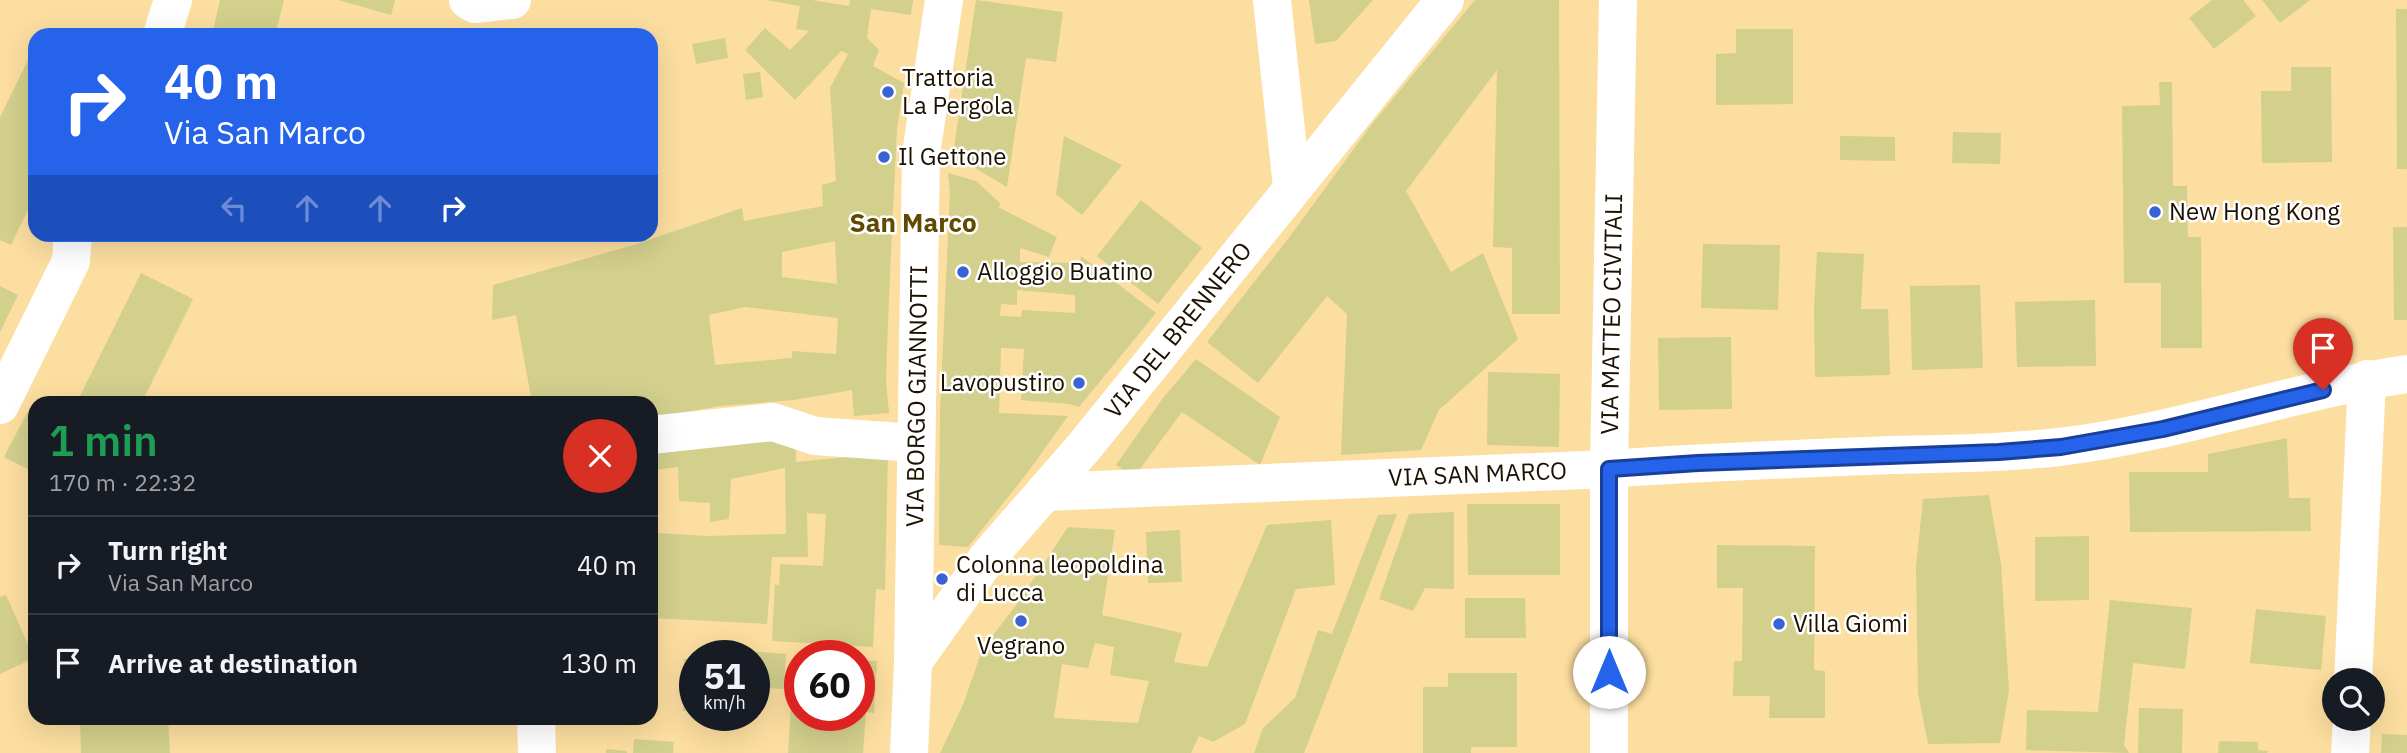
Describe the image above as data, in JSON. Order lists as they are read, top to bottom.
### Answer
{
  "streets": {
    "street": [
      "VIA MATTEO CIVITALI",
      "VIA DEL BRENNERO",
      "VIA BORGO GIANNOTTI",
      "VIA SAN MARCO"
    ]
  },
  "crossings": [
    ["VIA MATTEO CIVITALI", "VIA SAN MARCO"],
    ["VIA DEL BRENNERO", "VIA BORGO GIANNOTTI"],
    ["VIA DEL BRENNERO", "VIA SAN MARCO"]
  ],
  "districts": ["San Marco"],
  "places": [
    "Trattoria La Pergola",
    "Il Gettone",
    "New Hong Kong",
    "Alloggio Buatino",
    "Lavopustiro",
    "Colonna leopoldina di Lucca",
    "Vegrano",
    "Villa Giomi"
  ],
  "page": {
    "turn": ["40 m", "Via San Marco"],
    "heading": ["1 min", "170 m · 22:32"],
    "list": [
      {
        "name": "Turn right",
        "note": "Via San Marco",
        "value": "40 m"
      },
      {
        "name": "Arrive at destination",
        "value": "130 m"
      }
    ],
    "speed": "51 km/h",
    "limit": "60"
  }
}
